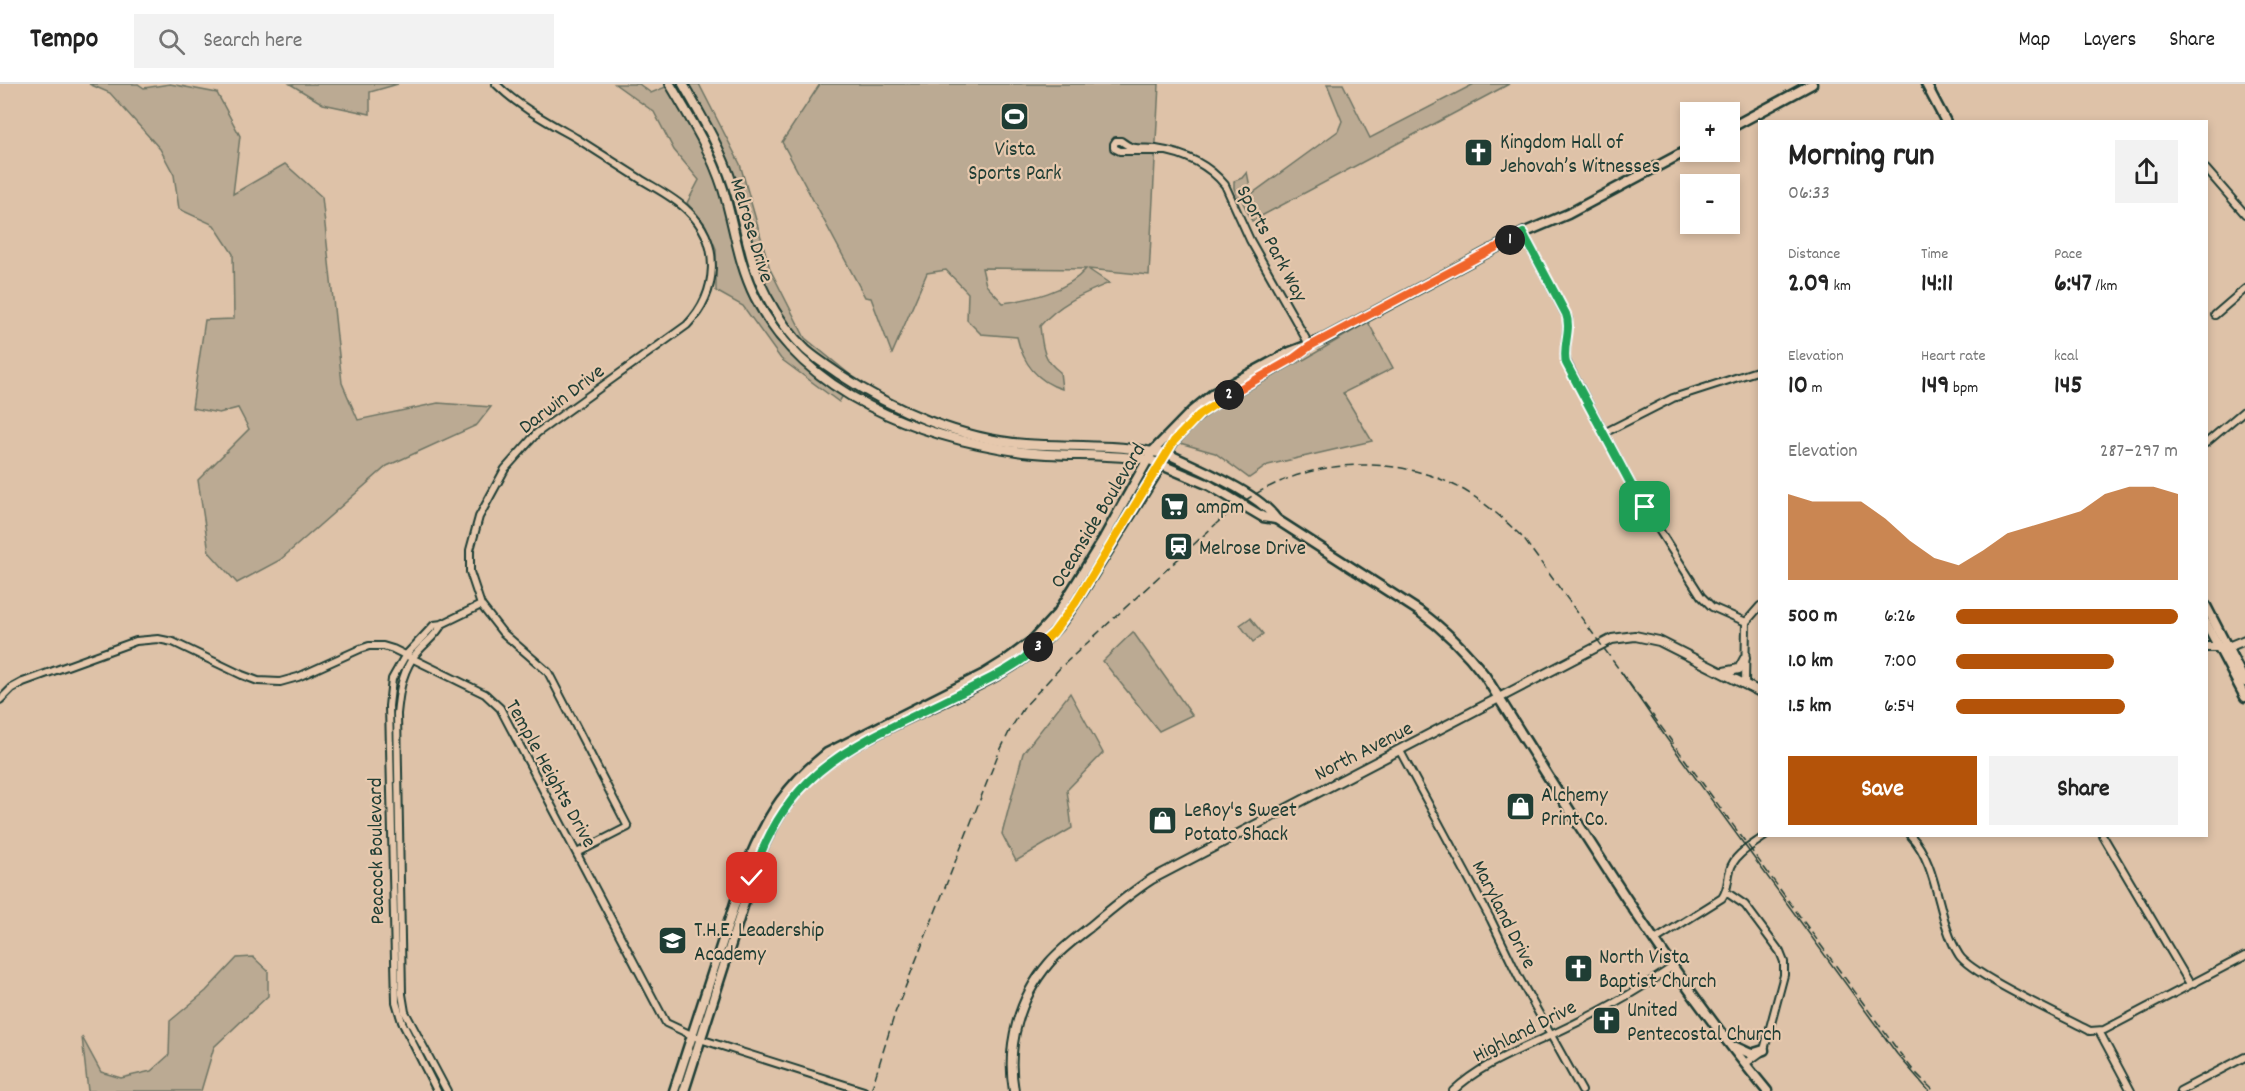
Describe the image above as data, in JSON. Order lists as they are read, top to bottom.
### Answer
{
  "streets": {
    "main road": ["Melrose Drive", "Oceanside Boulevard", "North Avenue"],
    "street": [
      "Sports Park Way",
      "Darwin Drive",
      "Temple Heights Drive",
      "Peacock Boulevard",
      "Maryland Drive",
      "Highland Drive"
    ]
  },
  "crossings": [
    ["Melrose Drive", "Oceanside Boulevard"],
    ["Sports Park Way", "Oceanside Boulevard"],
    ["Darwin Drive", "Temple Heights Drive"],
    ["Darwin Drive", "Peacock Boulevard"],
    ["Oceanside Boulevard", "Temple Heights Drive"],
    ["North Avenue", "Maryland Drive"],
    ["Temple Heights Drive", "Peacock Boulevard"],
    ["Maryland Drive", "Highland Drive"]
  ],
  "places": {
    "sports": ["Vista Sports Park"],
    "church": ["Kingdom Hall of Jehovah’s Witnesses", "North Vista Baptist Church", "United Pentecostal Church"],
    "supermarket": ["ampm"],
    "station": ["Melrose Drive"],
    "shop": ["Alchemy Print Co.", "LeRoy's Sweet Potato Shack"],
    "school or university": ["T.H.E. Leadership Academy"]
  },
  "page": {
    "header": "Tempo",
    "search": "Search here",
    "nav": ["Map", "Layers", "Share"],
    "map_buttons": ["+", "−"],
    "heading": ["Morning run", "06:33"],
    "stats": [
      ["Distance", "2.09 km"],
      ["Time", "14:11"],
      ["Pace", "6:47 /km"],
      ["Elevation", "10 m"],
      ["Heart rate", "149 bpm"],
      ["kcal", "145"]
    ],
    "pins": ["1", "2", "3"],
    "chart": ["Elevation", "287–297 m"],
    "list": [
      {
        "name": "500 m",
        "note": "6:26"
      },
      {
        "name": "1.0 km",
        "note": "7:00"
      },
      {
        "name": "1.5 km",
        "note": "6:54"
      }
    ],
    "buttons": ["Save", "Share"]
  }
}
